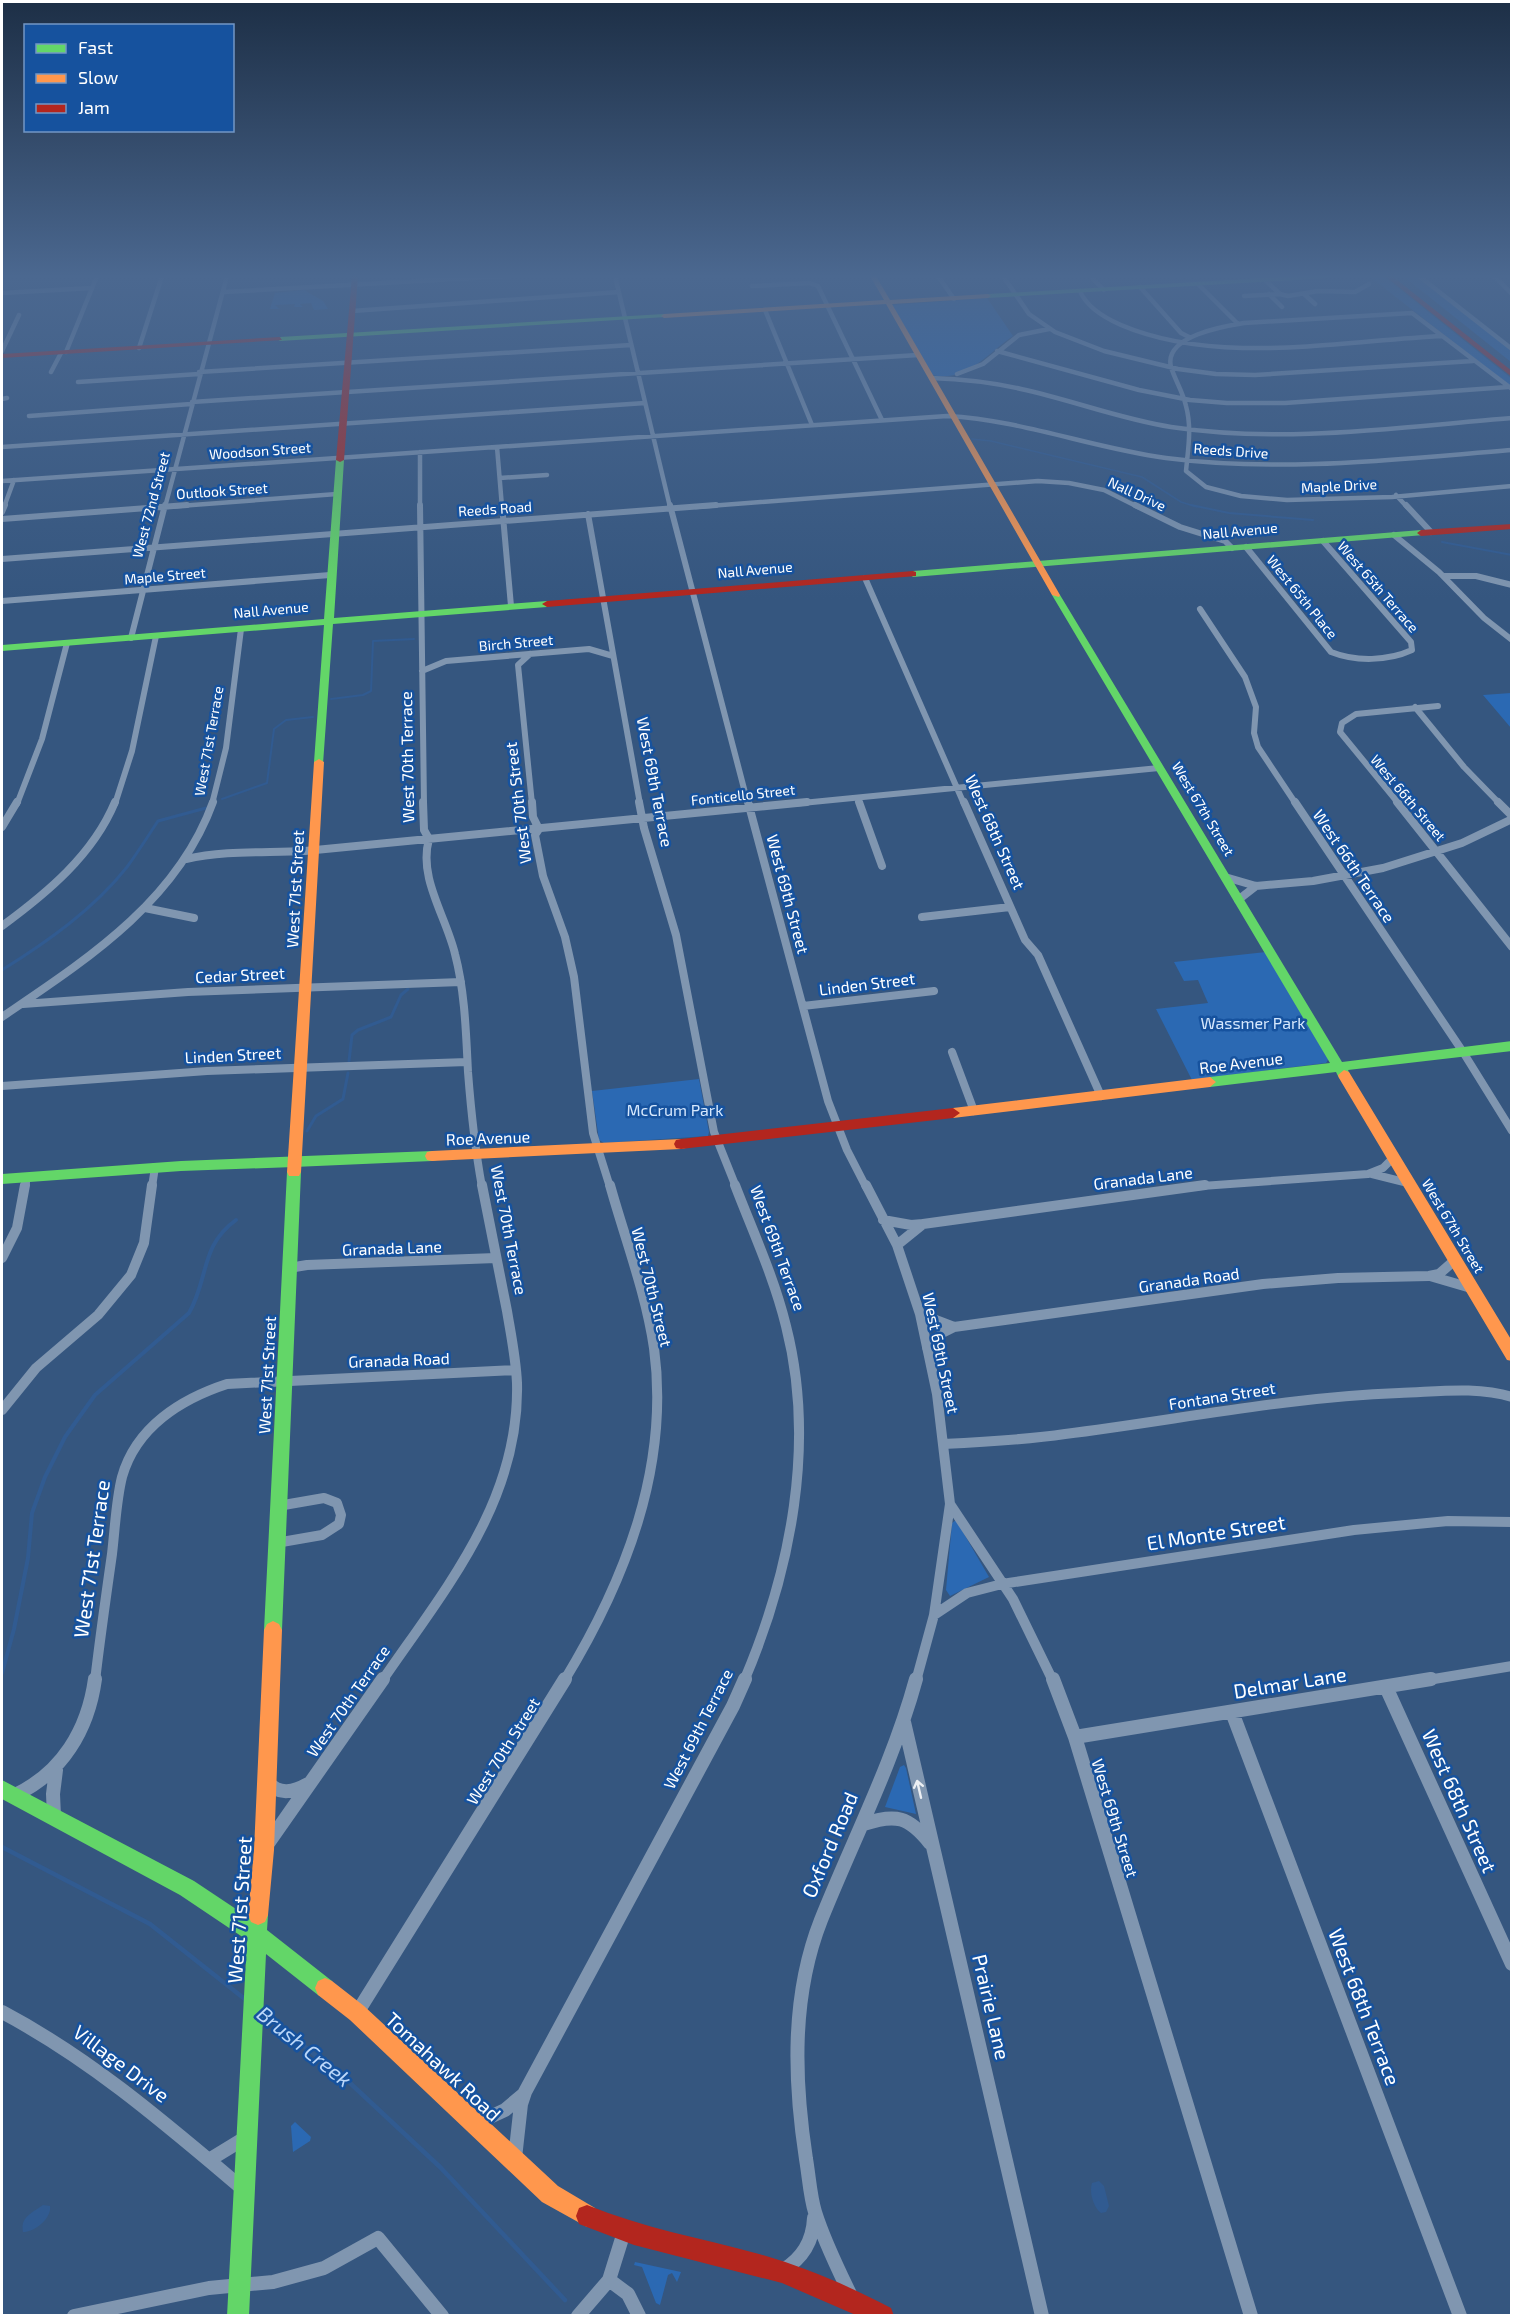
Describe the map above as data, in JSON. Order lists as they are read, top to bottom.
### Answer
{
  "streets": {
    "main road": [
      "Nall Avenue",
      "West 67th Street",
      "West 71st Street",
      "Roe Avenue",
      "Tomahawk Road"
    ],
    "street": [
      "Woodson Street",
      "Reeds Drive",
      "Maple Drive",
      "Outlook Street",
      "Nall Drive",
      "West 72nd Street",
      "Reeds Road",
      "Maple Street",
      "West 65th Terrace",
      "West 65th Place",
      "Birch Street",
      "West 71st Terrace",
      "West 70th Terrace",
      "West 69th Terrace",
      "Fonticello Street",
      "West 66th Street",
      "West 70th Street",
      "West 68th Street",
      "West 66th Terrace",
      "West 69th Street",
      "Cedar Street",
      "Linden Street",
      "Granada Lane",
      "Granada Road",
      "Fontana Street",
      "El Monte Street",
      "Delmar Lane",
      "Oxford Road",
      "Prairie Lane",
      "West 68th Terrace",
      "Village Drive"
    ]
  },
  "crossings": [
    ["Woodson Street", "Reeds Drive"],
    ["Woodson Street", "West 72nd Street"],
    ["Woodson Street", "West 70th Terrace"],
    ["Woodson Street", "West 67th Street"],
    ["Woodson Street", "West 71st Street"],
    ["Woodson Street", "West 69th Street"],
    ["Reeds Drive", "Maple Drive"],
    ["Reeds Drive", "West 67th Street"],
    ["Outlook Street", "West 72nd Street"],
    ["Outlook Street", "West 71st Street"],
    ["Nall Drive", "Reeds Road"],
    ["Nall Drive", "Nall Avenue"],
    ["Nall Drive", "West 67th Street"],
    ["West 72nd Street", "Reeds Road"],
    ["West 72nd Street", "Nall Avenue"],
    ["West 72nd Street", "Maple Street"],
    ["Reeds Road", "West 70th Terrace"],
    ["Reeds Road", "West 69th Terrace"],
    ["Reeds Road", "West 67th Street"],
    ["Reeds Road", "West 71st Street"],
    ["Reeds Road", "West 69th Street"],
    ["Nall Avenue", "West 65th Terrace"],
    ["Nall Avenue", "West 65th Place"],
    ["Nall Avenue", "West 71st Terrace"],
    ["Nall Avenue", "West 70th Terrace"],
    ["Nall Avenue", "West 69th Terrace"],
    ["Nall Avenue", "West 67th Street"],
    ["Nall Avenue", "West 68th Street"],
    ["Nall Avenue", "West 71st Street"],
    ["Nall Avenue", "West 69th Street"],
    ["Maple Street", "West 71st Street"],
    ["West 65th Terrace", "West 65th Place"],
    ["Birch Street", "West 70th Terrace"],
    ["Birch Street", "West 69th Terrace"],
    ["West 71st Terrace", "Fonticello Street"],
    ["West 71st Terrace", "West 71st Street"],
    ["West 71st Terrace", "Cedar Street"],
    ["West 71st Terrace", "Granada Road"],
    ["West 71st Terrace", "Tomahawk Road"],
    ["West 70th Terrace", "Fonticello Street"],
    ["West 70th Terrace", "West 71st Street"],
    ["West 70th Terrace", "Cedar Street"],
    ["West 70th Terrace", "Linden Street"],
    ["West 70th Terrace", "Roe Avenue"],
    ["West 70th Terrace", "Granada Lane"],
    ["West 70th Terrace", "Granada Road"],
    ["West 69th Terrace", "Fonticello Street"],
    ["West 69th Terrace", "Roe Avenue"],
    ["West 69th Terrace", "Tomahawk Road"],
    ["Fonticello Street", "West 70th Street"],
    ["Fonticello Street", "West 67th Street"],
    ["Fonticello Street", "West 68th Street"],
    ["Fonticello Street", "West 71st Street"],
    ["Fonticello Street", "West 69th Street"],
    ["West 70th Street", "Roe Avenue"],
    ["West 70th Street", "Tomahawk Road"],
    ["West 67th Street", "Roe Avenue"],
    ["West 67th Street", "Granada Lane"],
    ["West 67th Street", "Granada Road"],
    ["West 68th Street", "Roe Avenue"],
    ["West 68th Street", "Delmar Lane"],
    ["West 66th Terrace", "Roe Avenue"],
    ["West 71st Street", "Cedar Street"],
    ["West 71st Street", "Linden Street"],
    ["West 71st Street", "Roe Avenue"],
    ["West 71st Street", "Granada Lane"],
    ["West 71st Street", "Granada Road"],
    ["West 71st Street", "Village Drive"],
    ["West 71st Street", "Tomahawk Road"],
    ["West 69th Street", "Linden Street"],
    ["West 69th Street", "Roe Avenue"],
    ["West 69th Street", "Granada Lane"],
    ["West 69th Street", "Granada Road"],
    ["West 69th Street", "Fontana Street"],
    ["West 69th Street", "El Monte Street"],
    ["West 69th Street", "Delmar Lane"],
    ["West 69th Street", "Oxford Road"],
    ["El Monte Street", "Oxford Road"],
    ["Delmar Lane", "West 68th Terrace"],
    ["Oxford Road", "Prairie Lane"],
    ["Oxford Road", "Tomahawk Road"]
  ],
  "water": ["Brush Creek"],
  "parks": ["Wassmer Park", "McCrum Park"],
  "legend": ["Fast", "Slow", "Jam"]
}
